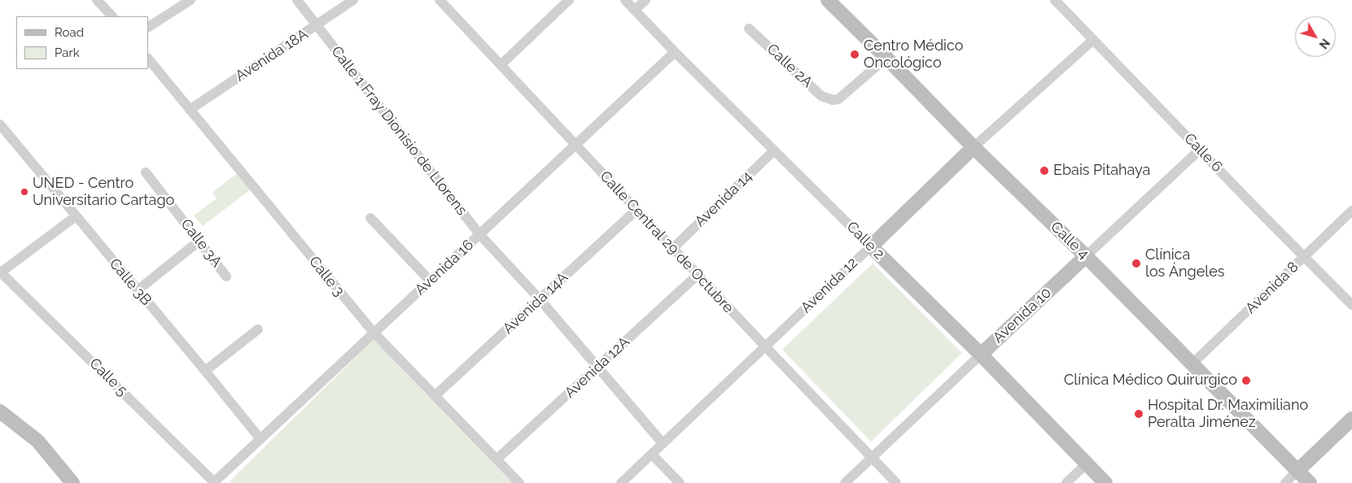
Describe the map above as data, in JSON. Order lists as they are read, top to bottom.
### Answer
{
  "streets": {
    "street": [
      "Avenida 18A",
      "Calle 2A",
      "Calle 1 Fray Dionisio de Llorens",
      "Calle 6",
      "Avenida 14",
      "Calle 2",
      "Calle 4",
      "Calle Central 29 de Octubre",
      "Calle 3A",
      "Avenida 16",
      "Calle 3",
      "Calle 3B",
      "Avenida 12",
      "Avenida 8",
      "Avenida 14A",
      "Avenida 10",
      "Avenida 12A",
      "Calle 5"
    ]
  },
  "crossings": [
    ["Avenida 18A", "Calle 1 Fray Dionisio de Llorens"],
    ["Avenida 18A", "Calle 3"],
    ["Calle 2A", "Calle 4"],
    ["Calle 1 Fray Dionisio de Llorens", "Avenida 16"],
    ["Calle 1 Fray Dionisio de Llorens", "Avenida 12"],
    ["Calle 1 Fray Dionisio de Llorens", "Avenida 14A"],
    ["Calle 1 Fray Dionisio de Llorens", "Avenida 12A"],
    ["Calle 6", "Avenida 12"],
    ["Calle 6", "Avenida 8"],
    ["Calle 6", "Avenida 10"],
    ["Avenida 14", "Calle 2"],
    ["Avenida 14", "Calle Central 29 de Octubre"],
    ["Calle 2", "Avenida 16"],
    ["Calle 2", "Avenida 12"],
    ["Calle 2", "Avenida 10"],
    ["Calle 4", "Avenida 12"],
    ["Calle 4", "Avenida 8"],
    ["Calle 4", "Avenida 10"],
    ["Calle Central 29 de Octubre", "Avenida 16"],
    ["Calle Central 29 de Octubre", "Avenida 12"],
    ["Calle Central 29 de Octubre", "Avenida 14A"],
    ["Calle Central 29 de Octubre", "Avenida 10"],
    ["Calle Central 29 de Octubre", "Avenida 12A"],
    ["Avenida 16", "Calle 3"],
    ["Avenida 16", "Calle 3B"],
    ["Avenida 16", "Calle 5"],
    ["Calle 3", "Avenida 14A"],
    ["Calle 3", "Avenida 12A"]
  ],
  "places": [
    "Centro Médico Oncológico",
    "Ebais Pitahaya",
    "UNED - Centro Universitario Cartago",
    "Clínica los Ángeles",
    "Clínica Médico Quirurgico",
    "Hospital Dr. Maximiliano Peralta Jiménez"
  ],
  "legend": ["Road", "Park"],
  "north": "bottom right"
}
